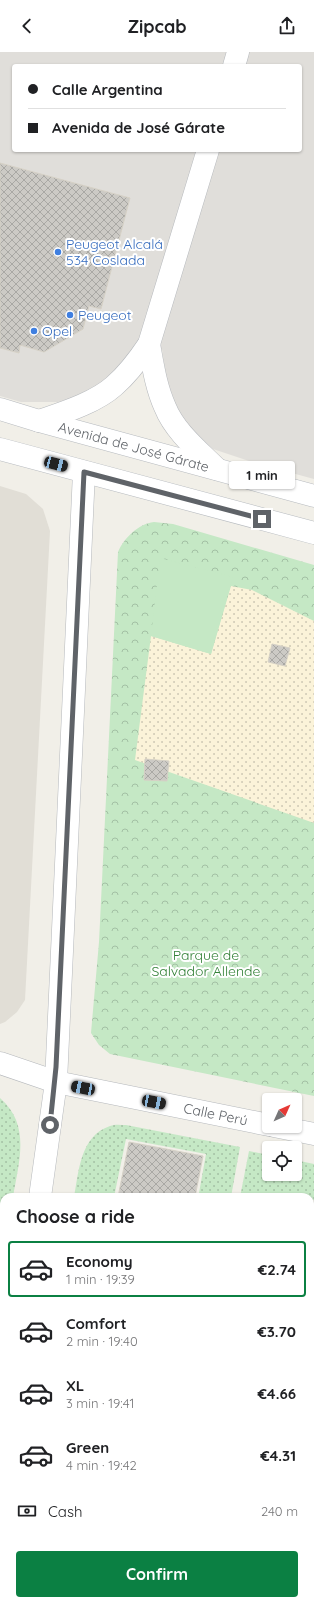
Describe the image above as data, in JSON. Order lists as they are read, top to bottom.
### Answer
{
  "streets": {
    "street": ["Avenida de José Gárate", "Calle Perú"]
  },
  "parks": ["Parque de Salvador Allende"],
  "places": ["Peugeot Alcalá 534 Coslada", "Peugeot", "Opel"],
  "north": "top right",
  "page": {
    "header": "Zipcab",
    "banner": ["Calle Argentina", "Avenida de José Gárate"],
    "bubble": "1 min",
    "heading": "Choose a ride",
    "list": [
      {
        "name": "Economy",
        "note": "1 min · 19:39",
        "value": "€2.74"
      },
      {
        "name": "Comfort",
        "note": "2 min · 19:40",
        "value": "€3.70"
      },
      {
        "name": "XL",
        "note": "3 min · 19:41",
        "value": "€4.66"
      },
      {
        "name": "Green",
        "note": "4 min · 19:42",
        "value": "€4.31"
      }
    ],
    "pay": ["Cash", "240 m"],
    "buttons": "Confirm"
  }
}
